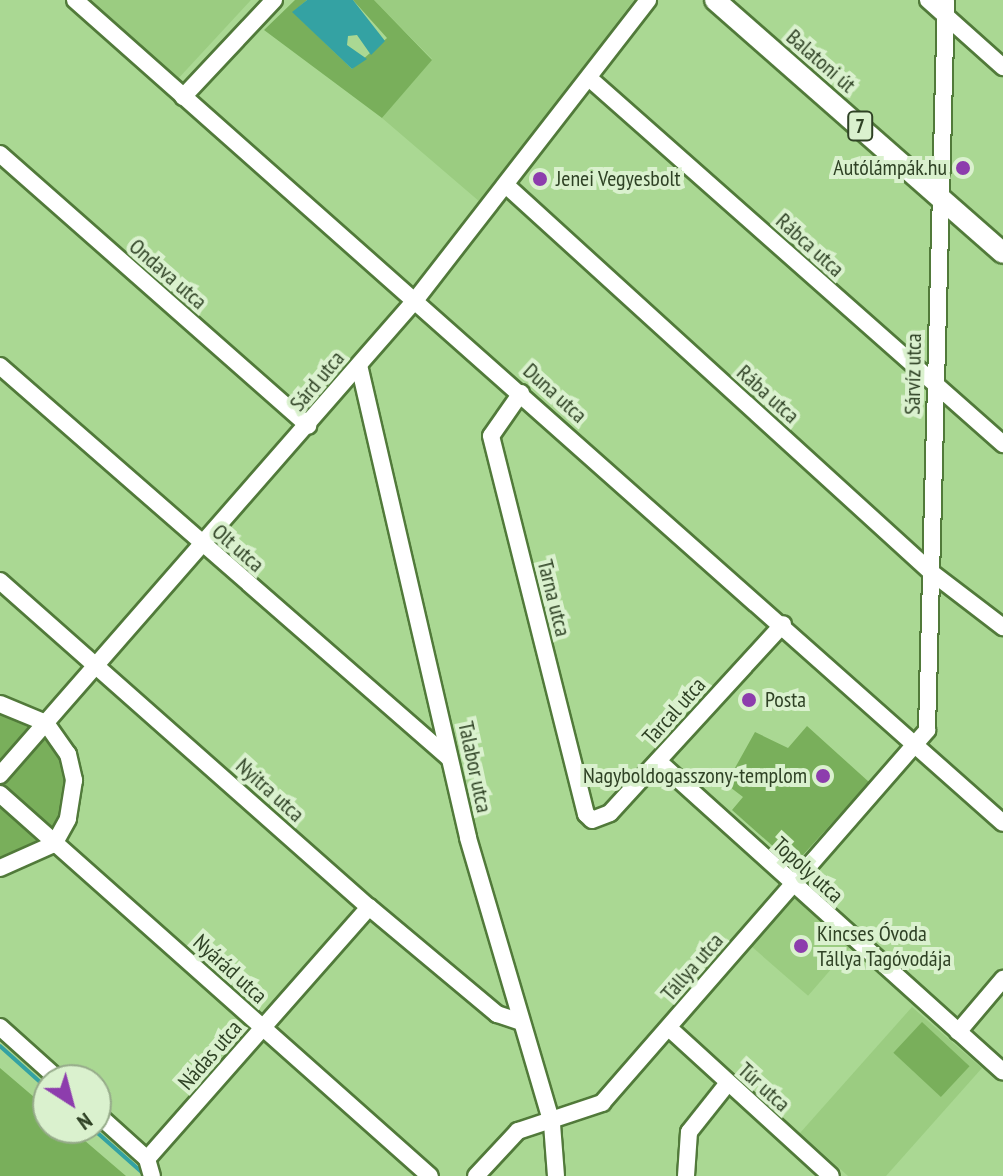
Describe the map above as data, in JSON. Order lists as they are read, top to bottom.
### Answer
{
  "streets": {
    "main road": ["Balatoni út", "7"],
    "street": [
      "Rábca utca",
      "Ondava utca",
      "Sárvíz utca",
      "Sárd utca",
      "Duna utca",
      "Rába utca",
      "Olt utca",
      "Tarna utca",
      "Tarcal utca",
      "Talabor utca",
      "Nyitra utca",
      "Topoly utca",
      "Tállya utca",
      "Nyárád utca",
      "Nádas utca",
      "Túr utca"
    ]
  },
  "crossings": [
    ["Balatoni út", "Sárvíz utca"],
    ["Rábca utca", "Sárvíz utca"],
    ["Rábca utca", "Sárd utca"],
    ["Ondava utca", "Sárd utca"],
    ["Sárvíz utca", "Duna utca"],
    ["Sárvíz utca", "Rába utca"],
    ["Sárvíz utca", "Tállya utca"],
    ["Sárd utca", "Duna utca"],
    ["Sárd utca", "Rába utca"],
    ["Sárd utca", "Olt utca"],
    ["Sárd utca", "Talabor utca"],
    ["Sárd utca", "Nyitra utca"],
    ["Duna utca", "Tarna utca"],
    ["Duna utca", "Tarcal utca"],
    ["Duna utca", "Tállya utca"],
    ["Olt utca", "Talabor utca"],
    ["Tarna utca", "Tarcal utca"],
    ["Tarcal utca", "Topoly utca"],
    ["Talabor utca", "Nyitra utca"],
    ["Talabor utca", "Tállya utca"],
    ["Nyitra utca", "Nádas utca"],
    ["Topoly utca", "Tállya utca"],
    ["Tállya utca", "Túr utca"],
    ["Nyárád utca", "Nádas utca"]
  ],
  "places": [
    "Autólámpák.hu",
    "Jenei Vegyesbolt",
    "Posta",
    "Nagyboldogasszony-templom",
    "Kincses Óvoda Tállya Tagóvodája"
  ],
  "north": "bottom right"
}
